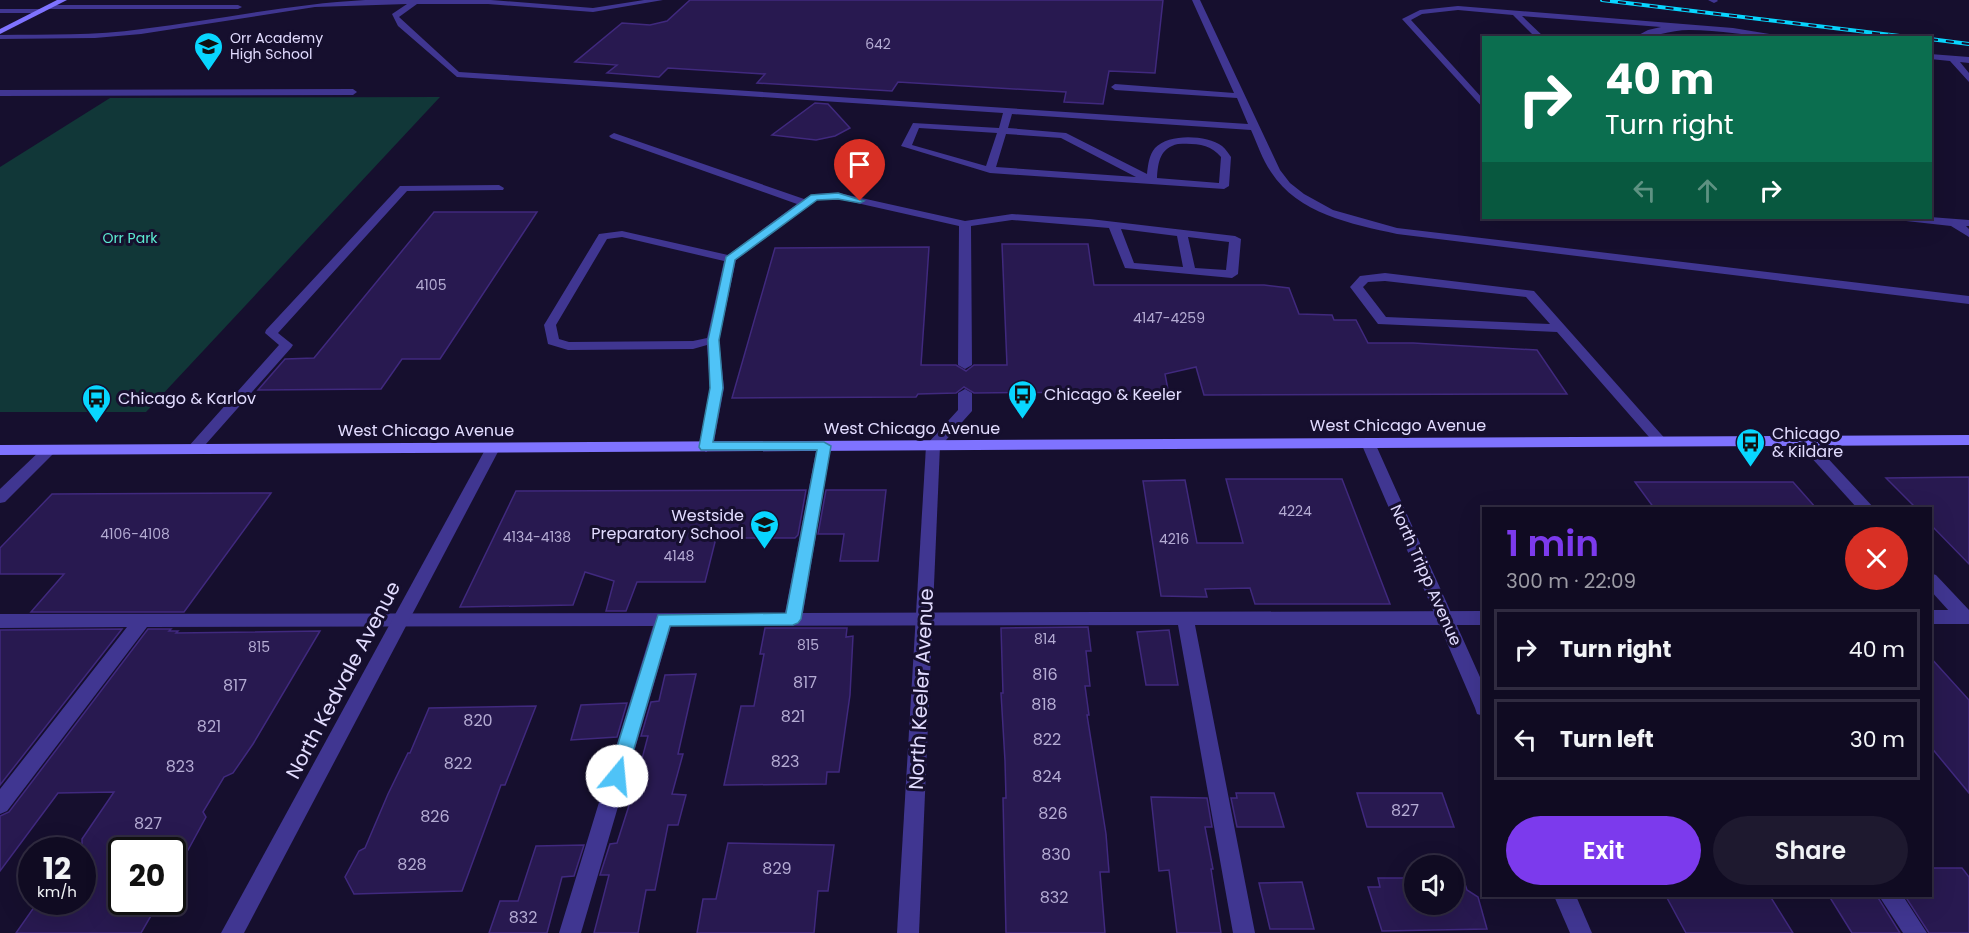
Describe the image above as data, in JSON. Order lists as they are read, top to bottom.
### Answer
{
  "streets": {
    "main road": ["West Chicago Avenue"],
    "street": ["North Tripp Avenue", "North Kedvale Avenue", "North Keeler Avenue"]
  },
  "crossings": [
    ["West Chicago Avenue", "North Tripp Avenue"],
    ["West Chicago Avenue", "North Kedvale Avenue"],
    ["West Chicago Avenue", "North Keeler Avenue"]
  ],
  "parks": ["Orr Park"],
  "places": {
    "school or university": ["Orr Academy High School", "Westside Preparatory School"],
    "bus stop": ["Chicago & Keeler", "Chicago & Karlov", "Chicago & Kildare"]
  },
  "house_numbers": [
    "642",
    "4105",
    "4147-4259",
    "4224",
    "4106-4108",
    "4134-4138",
    "4216",
    "4148",
    "814",
    "815",
    "815",
    "816",
    "817",
    "817",
    "818",
    "821",
    "820",
    "821",
    "822",
    "823",
    "822",
    "823",
    "824",
    "827",
    "826",
    "826",
    "827",
    "830",
    "828",
    "829",
    "832",
    "832"
  ],
  "page": {
    "turn": ["40 m", "Turn right"],
    "heading": ["1 min", "300 m · 22:09"],
    "list": [
      {
        "name": "Turn right",
        "value": "40 m"
      },
      {
        "name": "Turn left",
        "value": "30 m"
      }
    ],
    "buttons": ["Exit", "Share"],
    "speed": "12 km/h",
    "limit": "20"
  }
}
